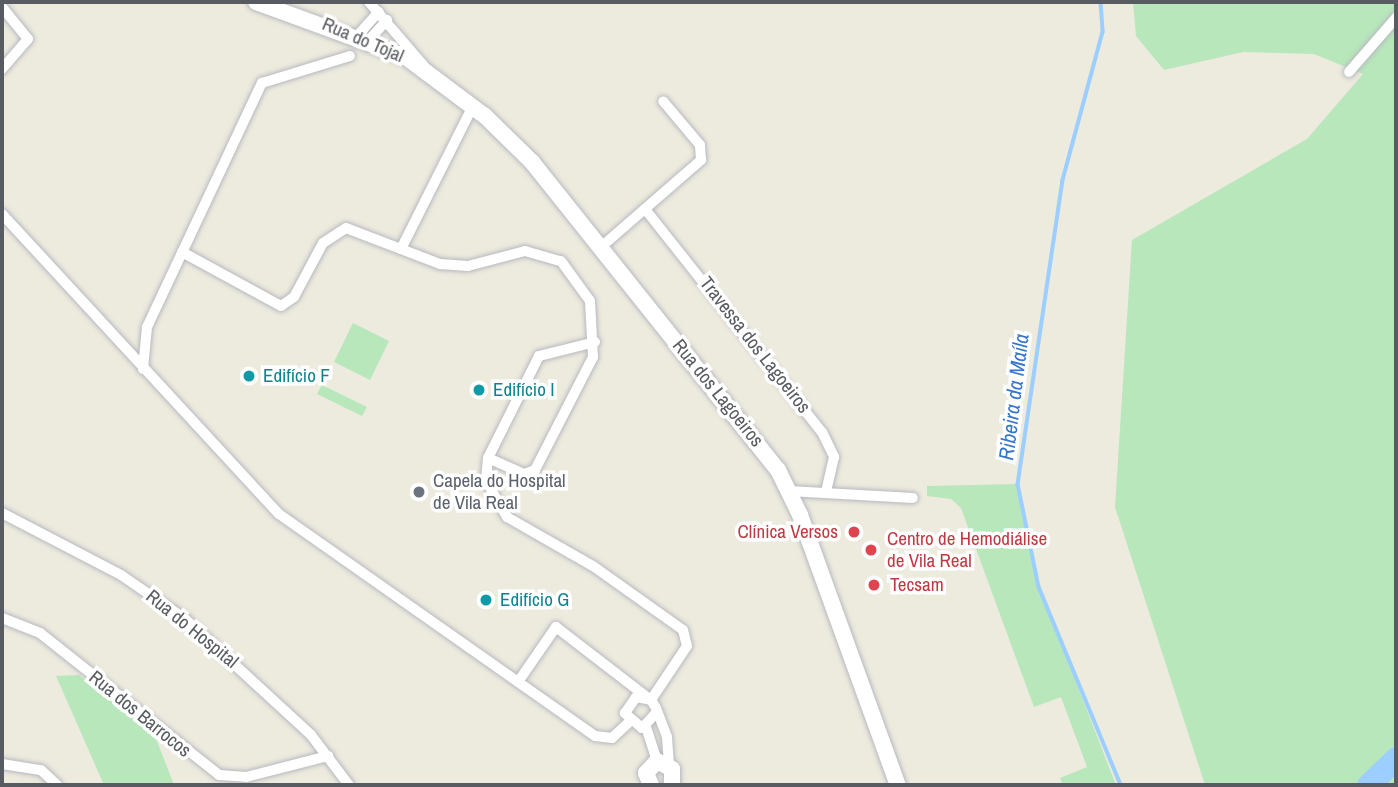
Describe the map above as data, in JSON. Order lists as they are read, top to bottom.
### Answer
{
  "streets": {
    "main road": ["Rua do Tojal", "Rua dos Lagoeiros"],
    "street": ["Travessa dos Lagoeiros", "Rua do Hospital", "Rua dos Barrocos"]
  },
  "crossings": [
    ["Rua do Tojal", "Rua dos Lagoeiros"],
    ["Rua do Hospital", "Rua dos Barrocos"]
  ],
  "water": ["Ribeira da Maíla"],
  "places": [
    "Edifício F",
    "Edifício I",
    "Capela do Hospital de Vila Real",
    "Clínica Versos",
    "Centro de Hemodiálise de Vila Real",
    "Tecsam",
    "Edifício G"
  ]
}
